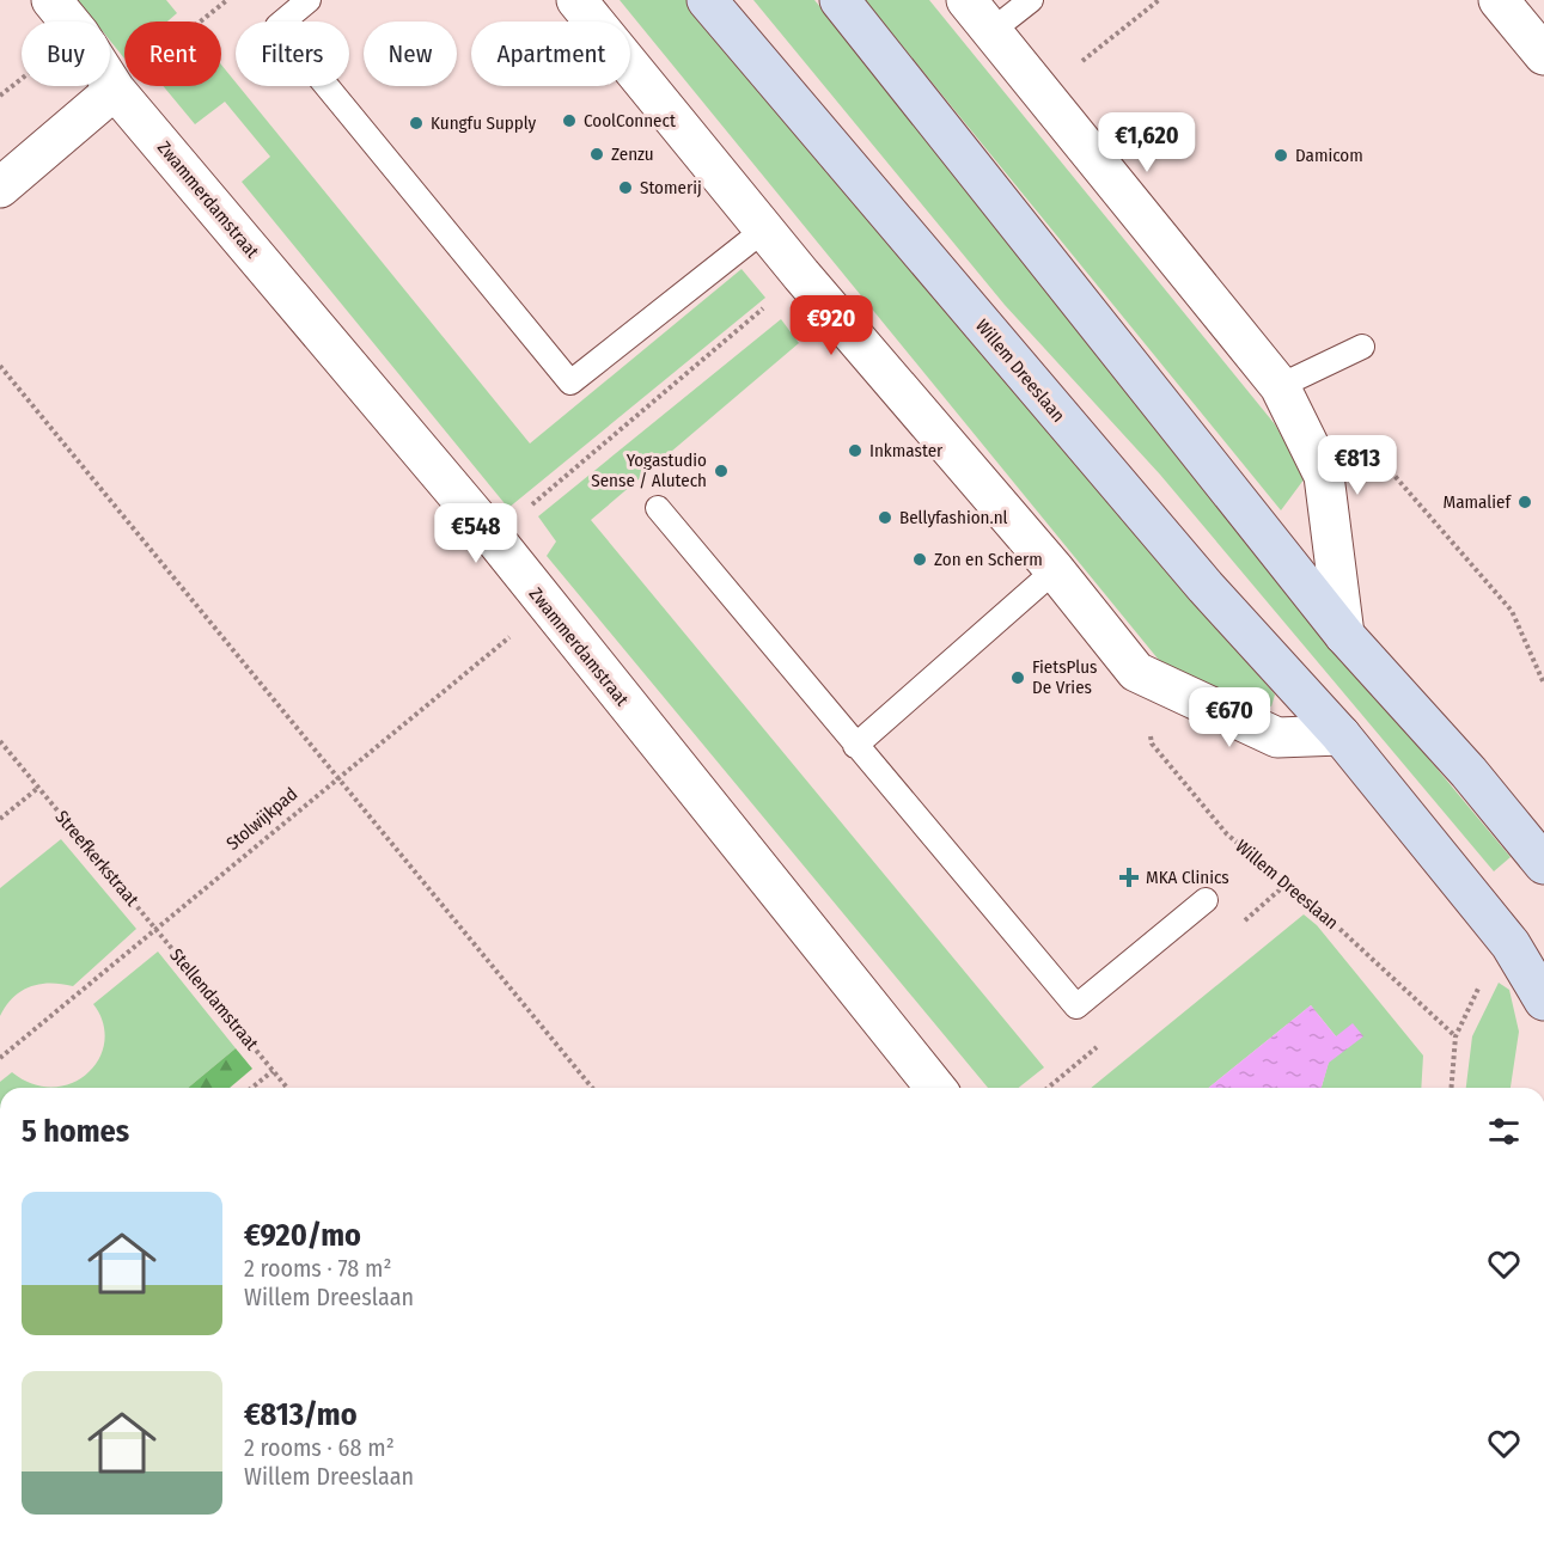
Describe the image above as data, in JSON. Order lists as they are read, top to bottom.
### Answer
{
  "streets": {
    "main road": ["Willem Dreeslaan"],
    "street": ["Zwammerdamstraat"],
    "path": ["Stolwijkpad", "Streefkerkstraat", "Stellendamstraat"]
  },
  "crossings": [
    ["Zwammerdamstraat", "Stolwijkpad"],
    ["Stolwijkpad", "Streefkerkstraat"],
    ["Stolwijkpad", "Stellendamstraat"],
    ["Streefkerkstraat", "Stellendamstraat"]
  ],
  "places": {
    "other": [
      "CoolConnect",
      "Kungfu Supply",
      "Zenzu",
      "Damicom",
      "Stomerij",
      "Inkmaster",
      "Yogastudio Sense / Alutech",
      "Mamalief",
      "Bellyfashion.nl",
      "Zon en Scherm",
      "FietsPlus De Vries"
    ],
    "health": ["MKA Clinics"]
  },
  "page": {
    "chip": [
      "Buy",
      "Rent",
      "Filters",
      "New",
      "Apartment"
    ],
    "price": [
      "€1,620",
      "€920",
      "€813",
      "€548",
      "€670"
    ],
    "heading": "5 homes",
    "list": [
      {
        "name": "€920/mo",
        "note": "2 rooms · 78 m² · Willem Dreeslaan"
      },
      {
        "name": "€813/mo",
        "note": "2 rooms · 68 m² · Willem Dreeslaan"
      }
    ]
  }
}
